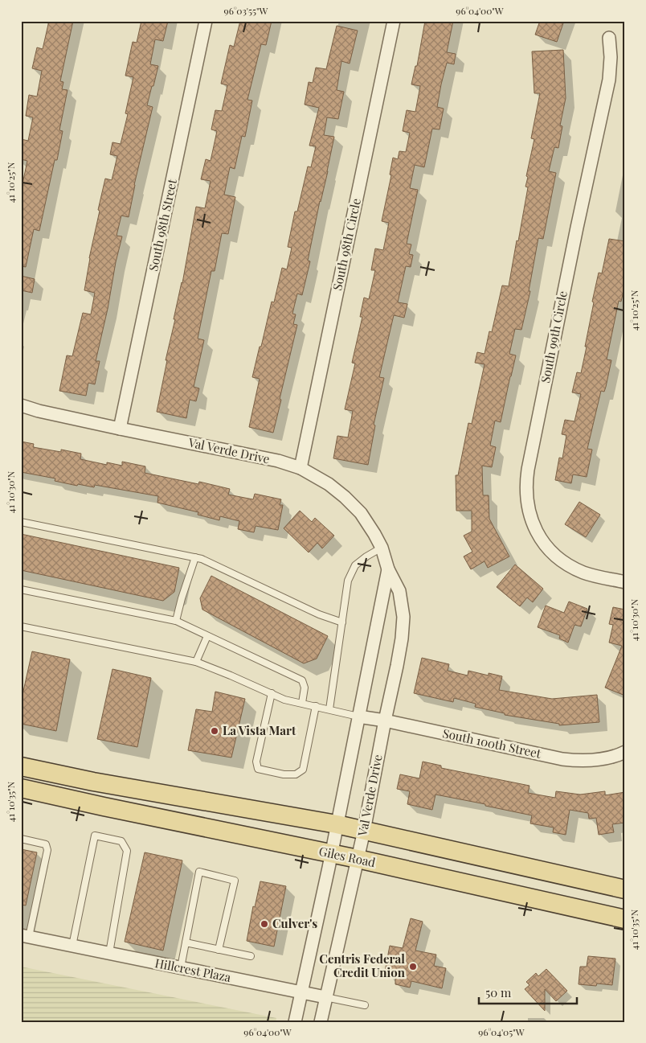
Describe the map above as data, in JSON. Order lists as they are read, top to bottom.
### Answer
{
  "streets": {
    "main road": ["Giles Road"],
    "street": [
      "South 98th Street",
      "South 98th Circle",
      "South 99th Circle",
      "Val Verde Drive",
      "South 100th Street",
      "Hillcrest Plaza"
    ]
  },
  "crossings": [
    ["South 98th Street", "Val Verde Drive"],
    ["South 98th Circle", "Val Verde Drive"],
    ["Val Verde Drive", "South 100th Street"],
    ["Val Verde Drive", "Giles Road"],
    ["Val Verde Drive", "Hillcrest Plaza"]
  ],
  "places": ["La Vista Mart", "Culver's", "Centris Federal Credit Union"],
  "scale_bar": "50 m",
  "coordinates": [
    "96°03'55\"W",
    "96°04'00\"W",
    "41°10'25\"N",
    "41°10'30\"N",
    "41°10'35\"N",
    "96°04'05\"W"
  ]
}
